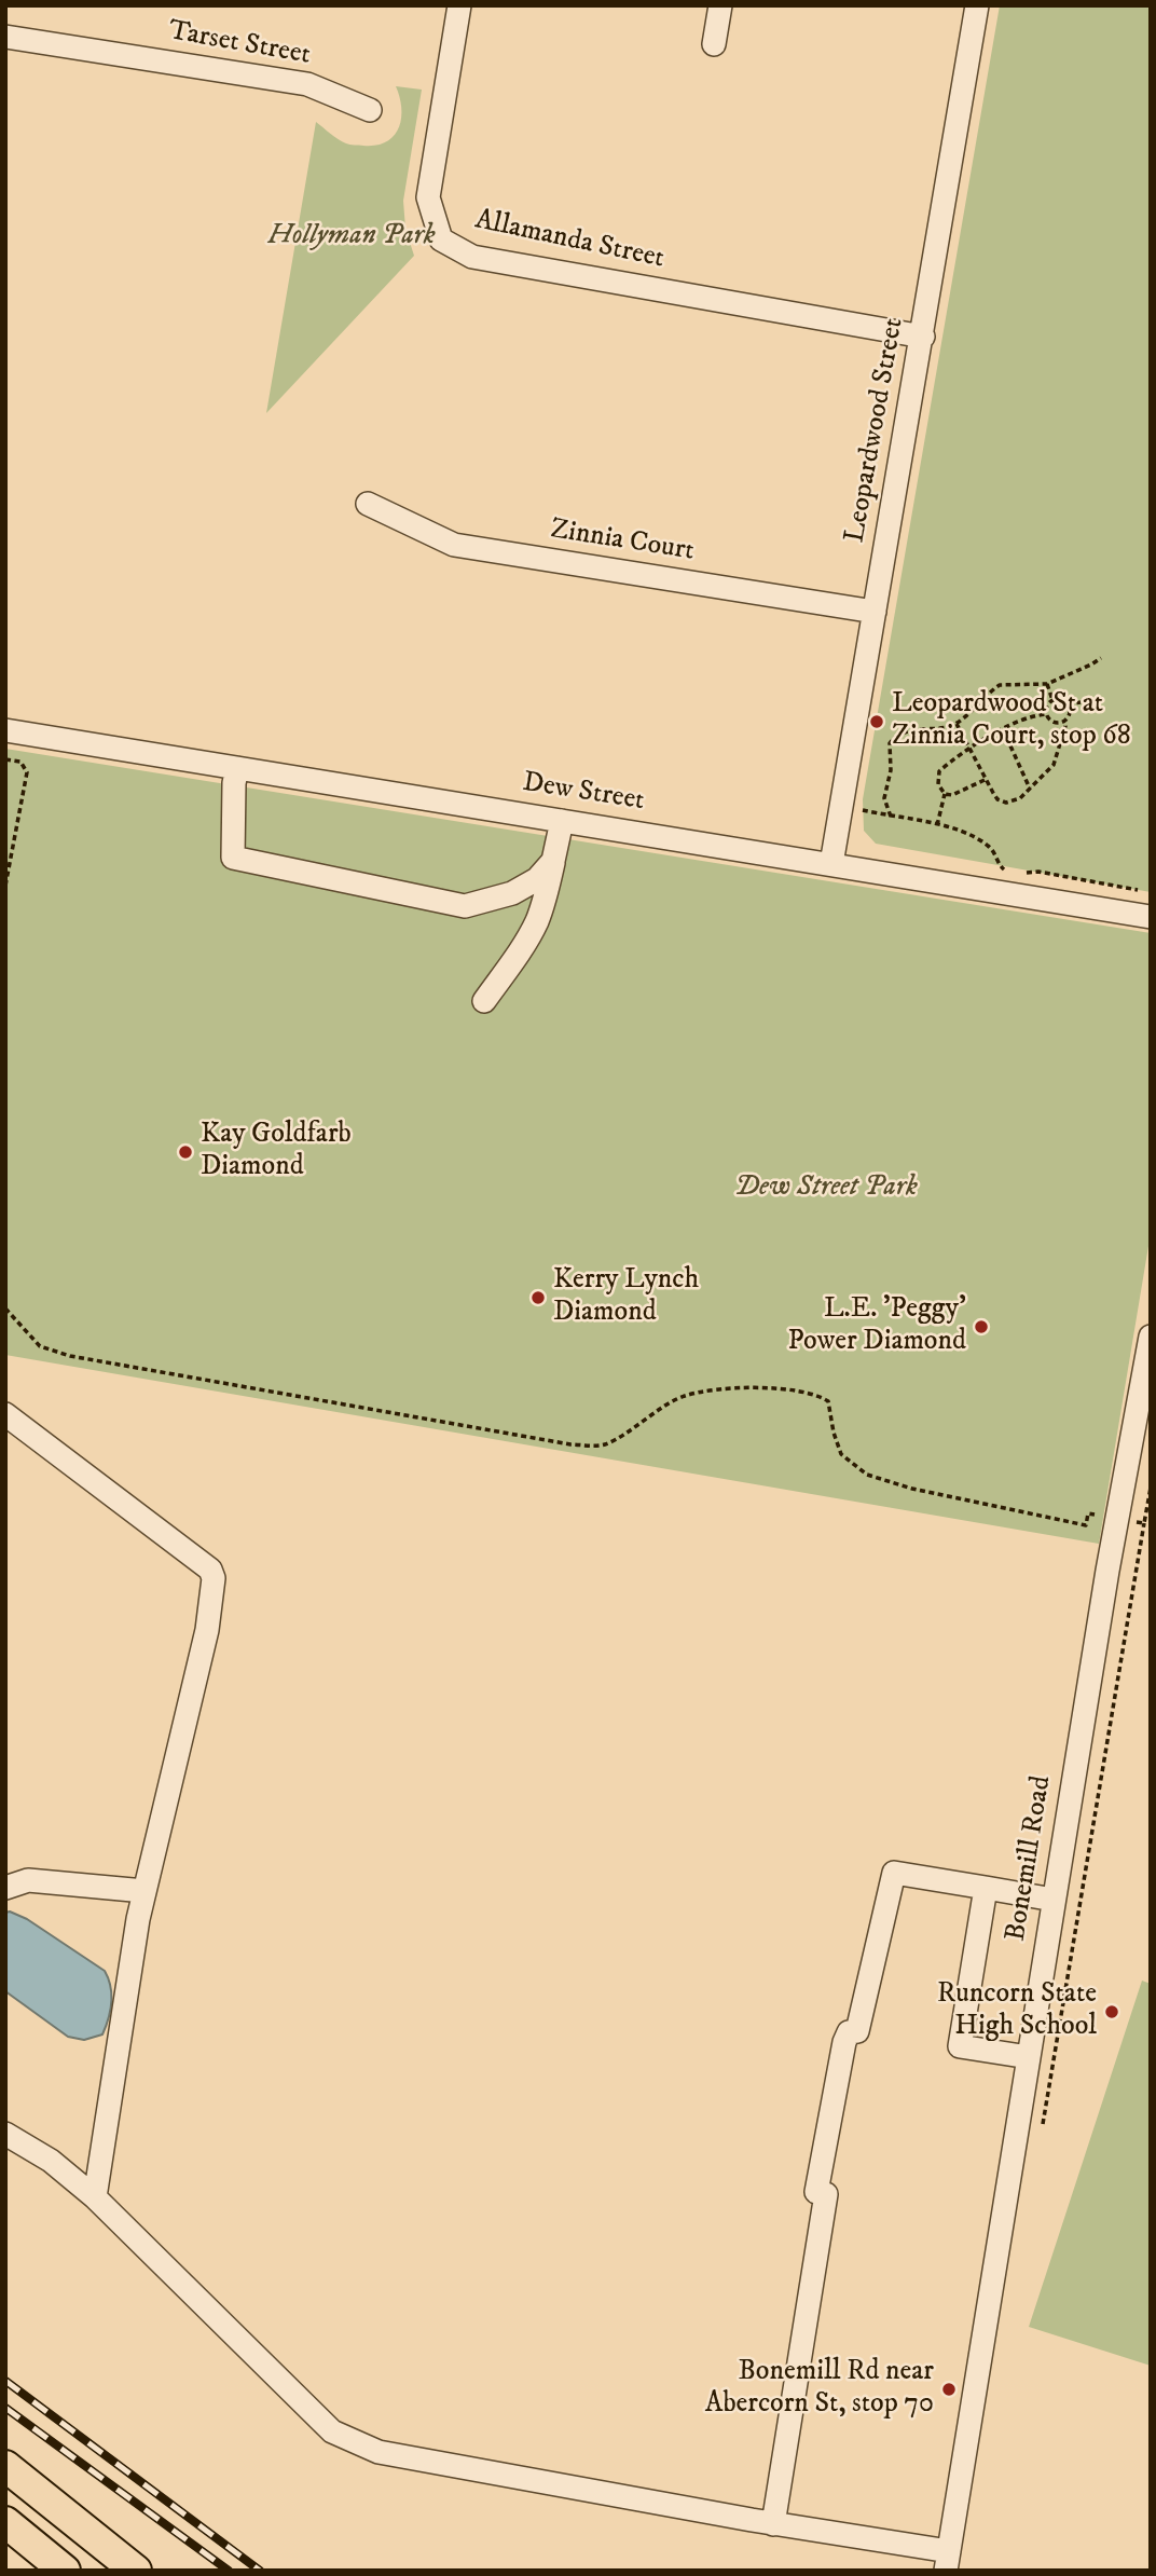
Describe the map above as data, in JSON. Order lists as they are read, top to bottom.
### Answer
{
  "streets": {
    "street": [
      "Tarset Street",
      "Allamanda Street",
      "Leopardwood Street",
      "Zinnia Court",
      "Dew Street",
      "Bonemill Road"
    ]
  },
  "crossings": [
    ["Allamanda Street", "Leopardwood Street"],
    ["Leopardwood Street", "Zinnia Court"],
    ["Leopardwood Street", "Dew Street"]
  ],
  "parks": ["Hollyman Park", "Dew Street Park"],
  "places": [
    "Leopardwood St at Zinnia Court, stop 68",
    "Kay Goldfarb Diamond",
    "Kerry Lynch Diamond",
    "L.E. 'Peggy' Power Diamond",
    "Runcorn State High School",
    "Bonemill Rd near Abercorn St, stop 70"
  ]
}
